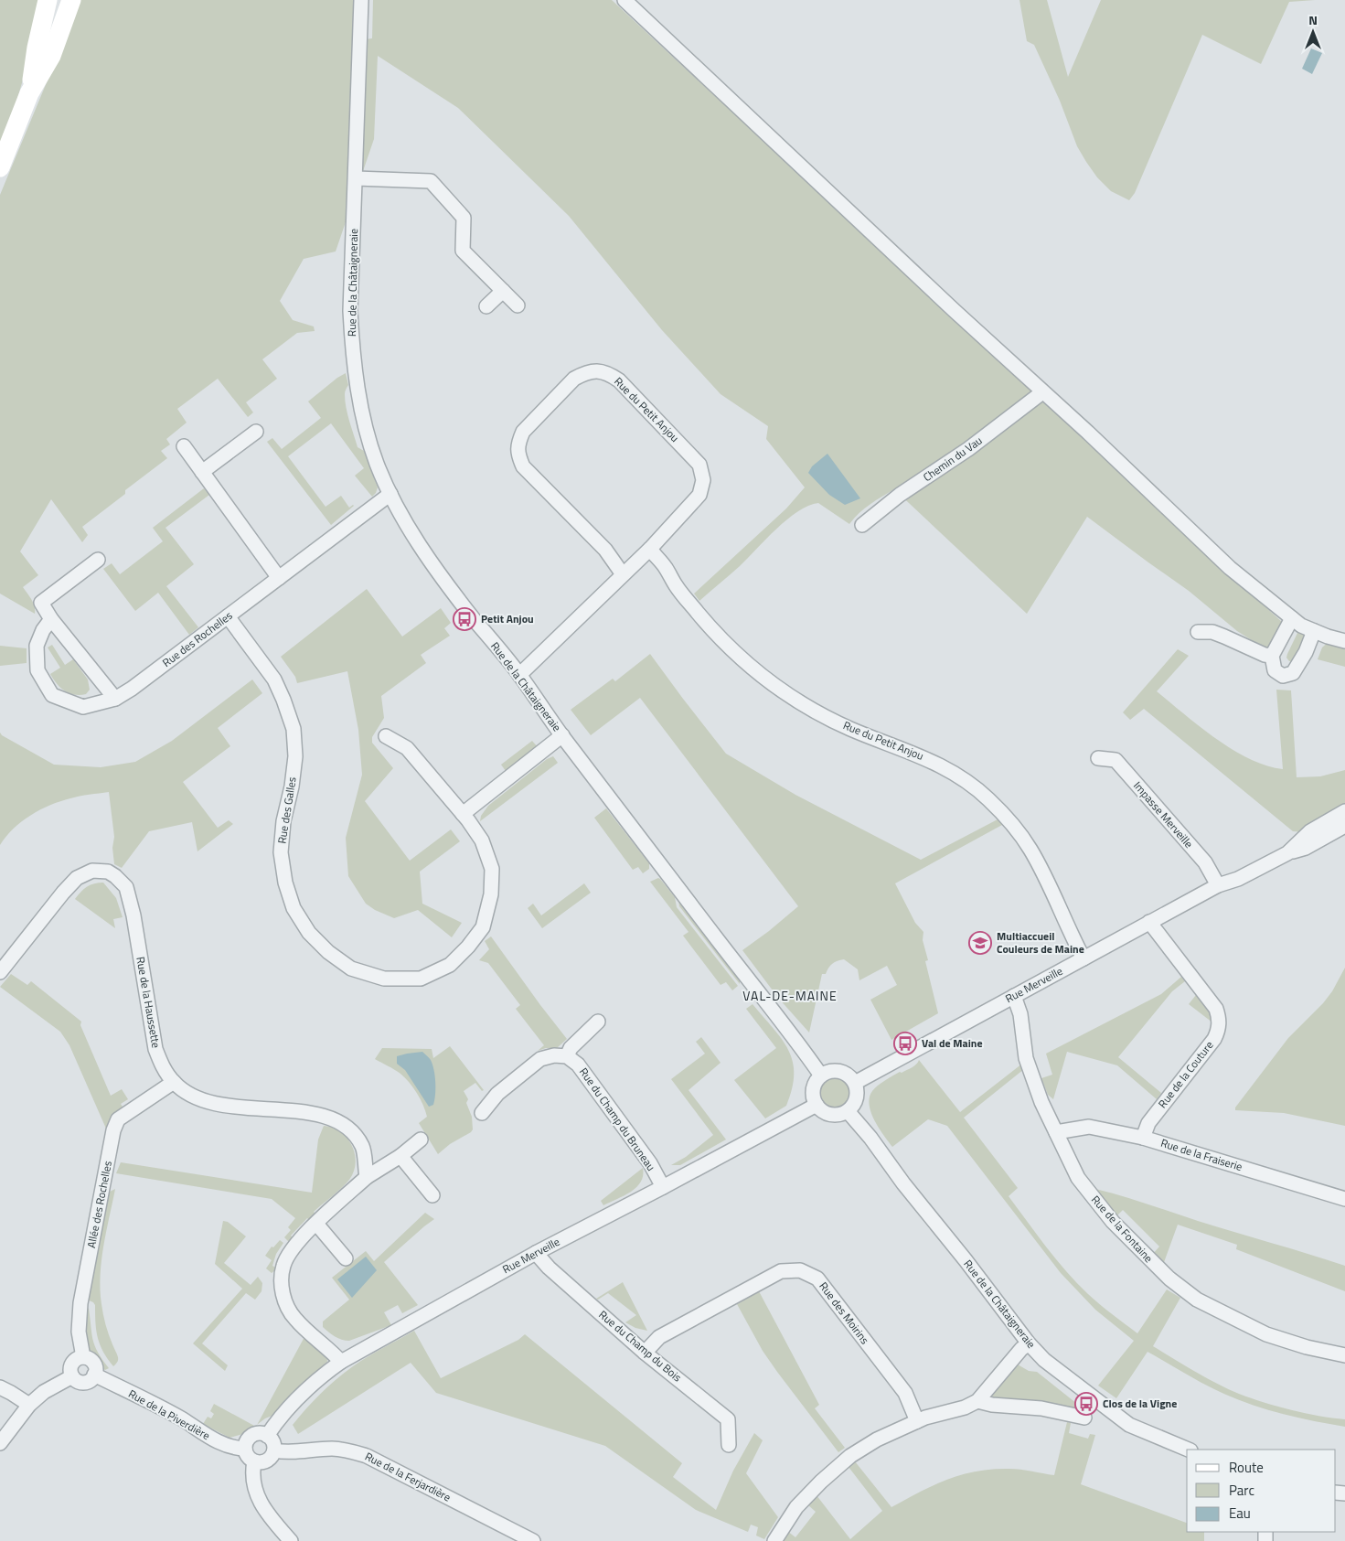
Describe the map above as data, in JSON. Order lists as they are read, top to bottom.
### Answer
{
  "streets": {
    "street": [
      "Rue de la Châtaigneraie",
      "Rue du Petit Anjou",
      "Chemin du Vau",
      "Rue des Rochelles",
      "Rue des Galles",
      "Impasse Merveille",
      "Rue Merveille",
      "Rue de la Haussette",
      "Rue de la Couture",
      "Rue du Champ du Bruneau",
      "Rue de la Fraiserie",
      "Allée des Rochelles",
      "Rue de la Fontaine",
      "Rue des Moirins",
      "Rue du Champ du Bois",
      "Rue de la Piverdière",
      "Rue de la Ferjardière"
    ]
  },
  "crossings": [
    ["Rue de la Châtaigneraie", "Rue du Petit Anjou"],
    ["Rue de la Châtaigneraie", "Rue des Rochelles"],
    ["Rue de la Châtaigneraie", "Rue Merveille"],
    ["Rue du Petit Anjou", "Rue Merveille"],
    ["Rue des Rochelles", "Rue des Galles"],
    ["Impasse Merveille", "Rue Merveille"],
    ["Rue Merveille", "Rue de la Couture"],
    ["Rue Merveille", "Rue du Champ du Bruneau"],
    ["Rue Merveille", "Rue de la Fontaine"],
    ["Rue Merveille", "Rue du Champ du Bois"],
    ["Rue Merveille", "Rue de la Piverdière"],
    ["Rue Merveille", "Rue de la Ferjardière"],
    ["Rue de la Haussette", "Allée des Rochelles"],
    ["Rue de la Couture", "Rue de la Fraiserie"],
    ["Rue de la Fraiserie", "Rue de la Fontaine"],
    ["Allée des Rochelles", "Rue de la Piverdière"],
    ["Rue des Moirins", "Rue du Champ du Bois"],
    ["Rue de la Piverdière", "Rue de la Ferjardière"]
  ],
  "districts": ["VAL-DE-MAINE"],
  "places": {
    "bus stop": ["Petit Anjou", "Val de Maine", "Clos de la Vigne"],
    "school or university": ["Multiaccueil Couleurs de Maine"]
  },
  "legend": ["Route", "Parc", "Eau"],
  "north": "top"
}
